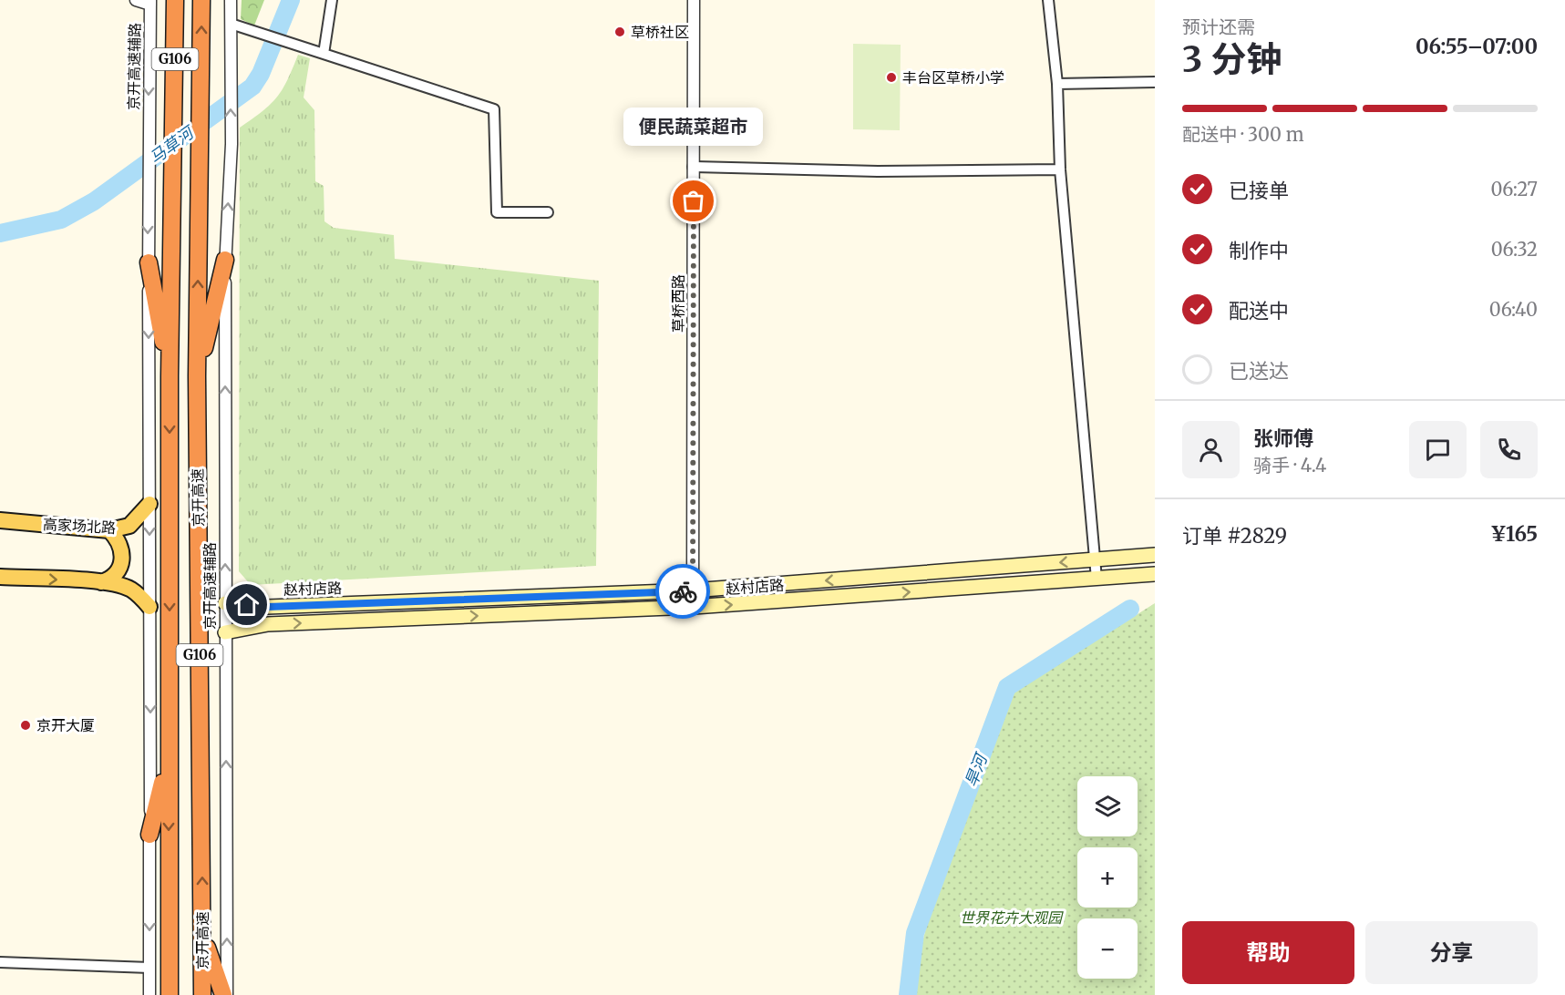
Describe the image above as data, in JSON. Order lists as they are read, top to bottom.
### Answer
{
  "streets": {
    "highway": ["G106", "京开高速"],
    "main road": ["高家场北路", "赵村店路"],
    "street": ["京开高速辅路", "草桥西路"]
  },
  "crossings": [
    ["京开高速辅路", "赵村店路"],
    ["草桥西路", "赵村店路"]
  ],
  "water": ["马草河", "旱河"],
  "parks": ["世界花卉大观园"],
  "places": [
    "草桥社区",
    "丰台区草桥小学",
    "便民蔬菜超市",
    "京开大厦"
  ],
  "page": {
    "heading": ["3 分钟", "预计还需", "06:55–07:00"],
    "panel": [
      "张师傅",
      "骑手 · 4.4",
      "订单 #2829",
      "¥165"
    ],
    "bar": "配送中 · 300 m",
    "bubble": "便民蔬菜超市",
    "list": [
      ["已接单", "06:27"],
      ["制作中", "06:32"],
      ["配送中", "06:40"],
      "已送达"
    ],
    "map_buttons": ["+", "−"],
    "buttons": ["帮助", "分享"]
  }
}
